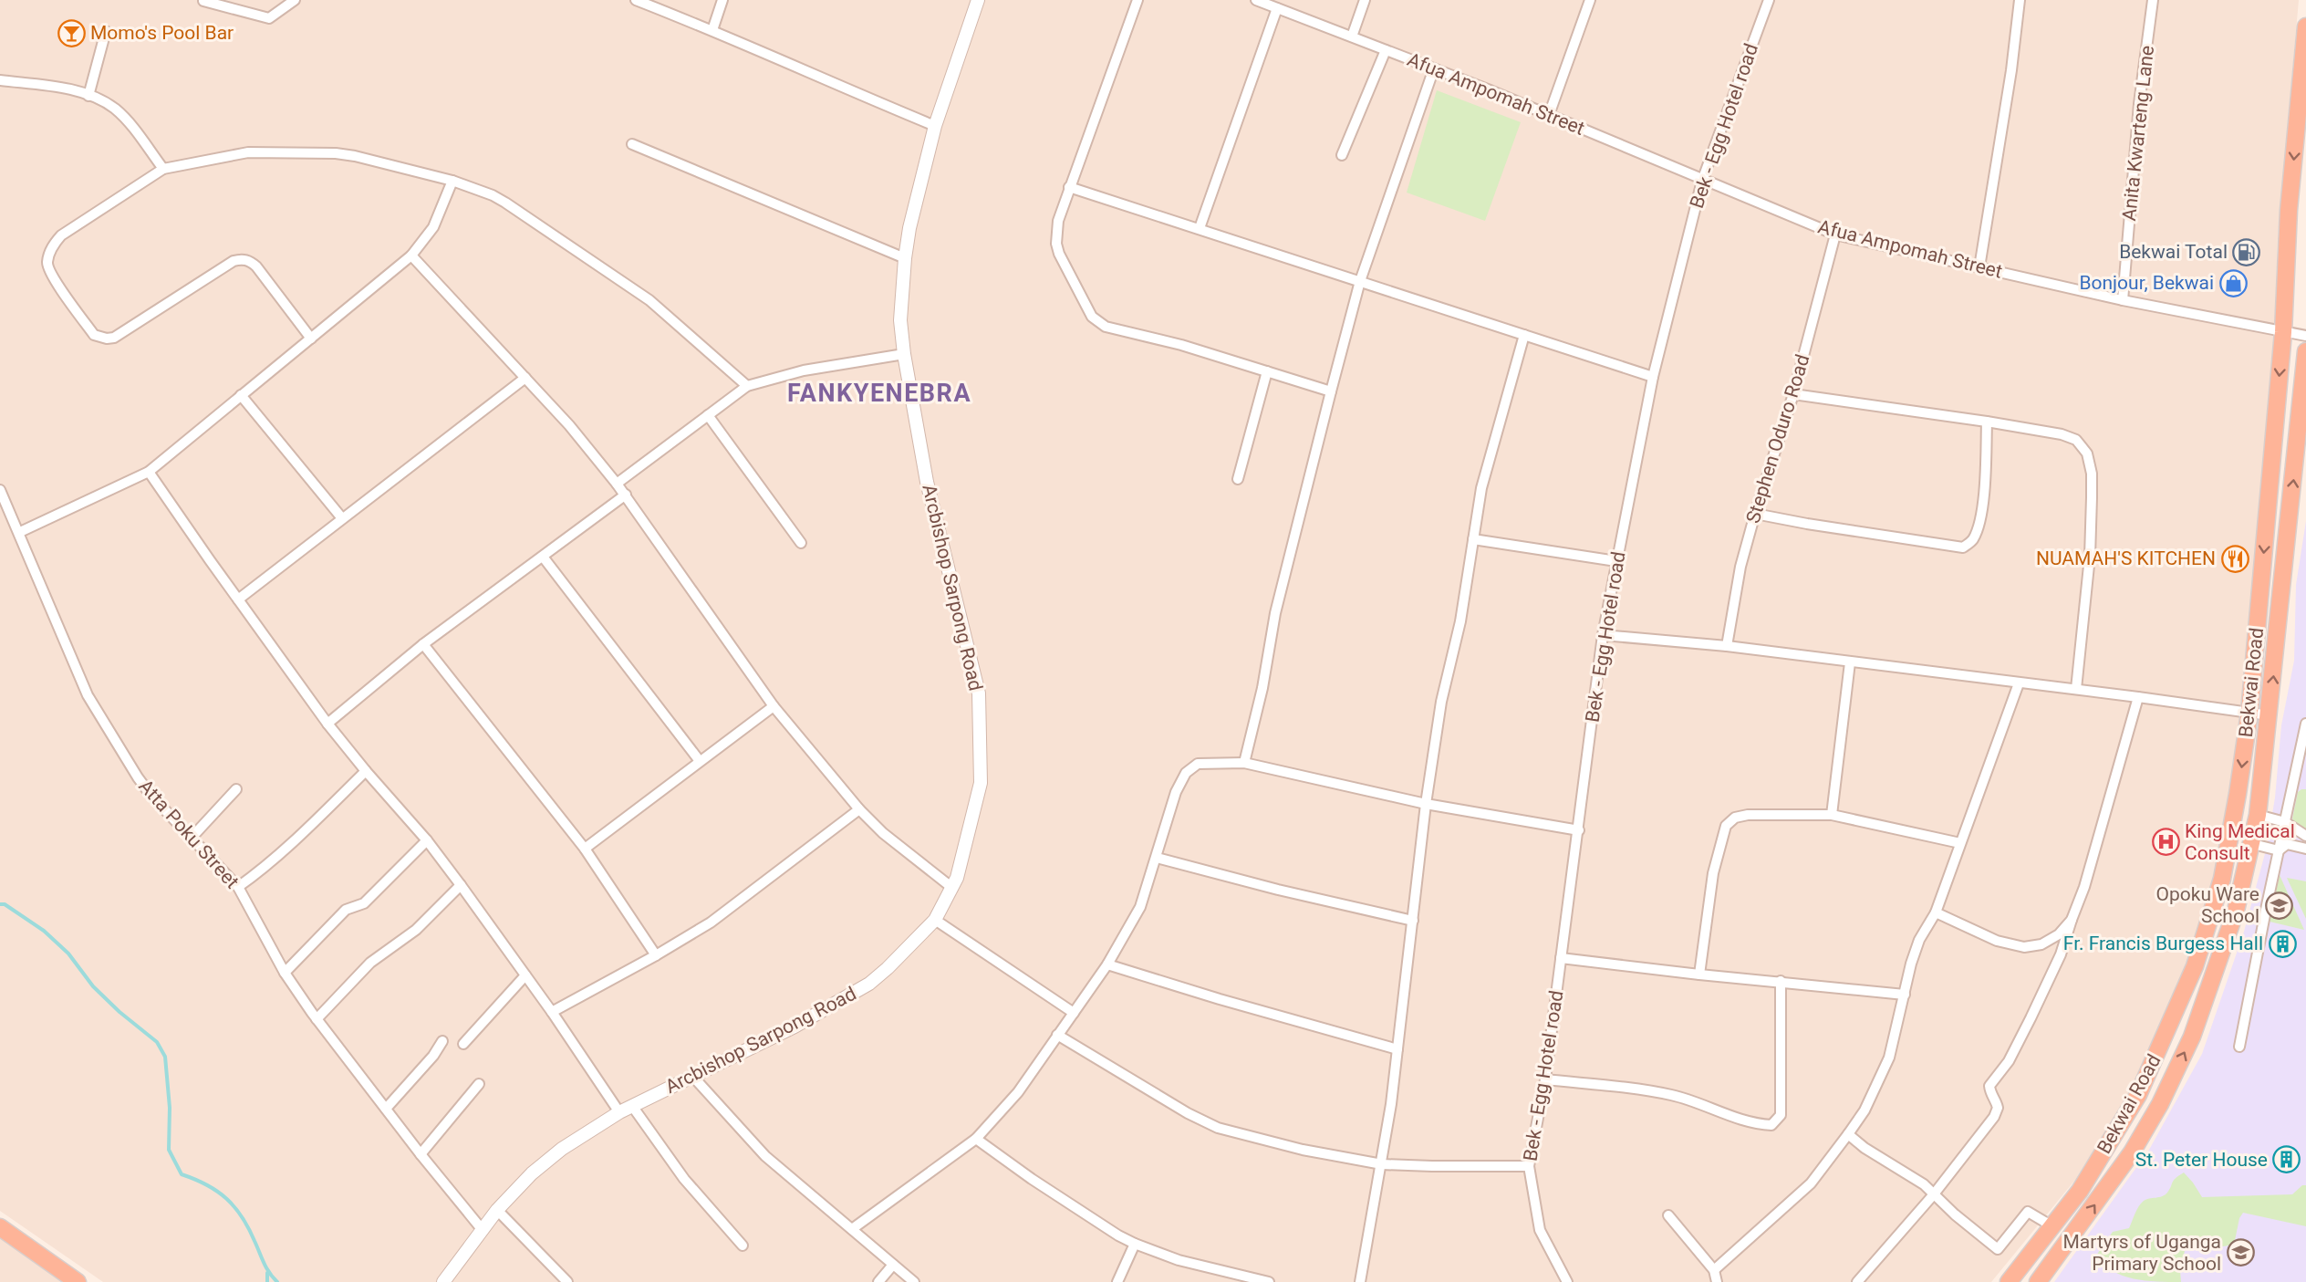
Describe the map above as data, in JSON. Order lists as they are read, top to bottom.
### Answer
{
  "streets": {
    "highway": ["Bekwai Road"],
    "street": [
      "Afua Ampomah Street",
      "Bek - Egg Hotel road",
      "Anita Kwarteng Lane",
      "Stephen Oduro Road",
      "Arcbishop Sarpong Road",
      "Atta Poku Street"
    ]
  },
  "crossings": [
    ["Afua Ampomah Street", "Bek - Egg Hotel road"],
    ["Afua Ampomah Street", "Anita Kwarteng Lane"],
    ["Afua Ampomah Street", "Stephen Oduro Road"],
    ["Afua Ampomah Street", "Bekwai Road"],
    ["Arcbishop Sarpong Road", "Atta Poku Street"]
  ],
  "districts": ["FANKYENEBRA"],
  "places": {
    "bar": ["Momo's Pool Bar"],
    "fuel station": ["Bekwai Total"],
    "shop": ["Bonjour, Bekwai"],
    "restaurant": ["NUAMAH'S KITCHEN"],
    "hospital": ["King Medical Consult"],
    "school or university": ["Opoku Ware School", "Martyrs of Uganga Primary School"],
    "building": ["Fr. Francis Burgess Hall", "St. Peter House"]
  }
}
